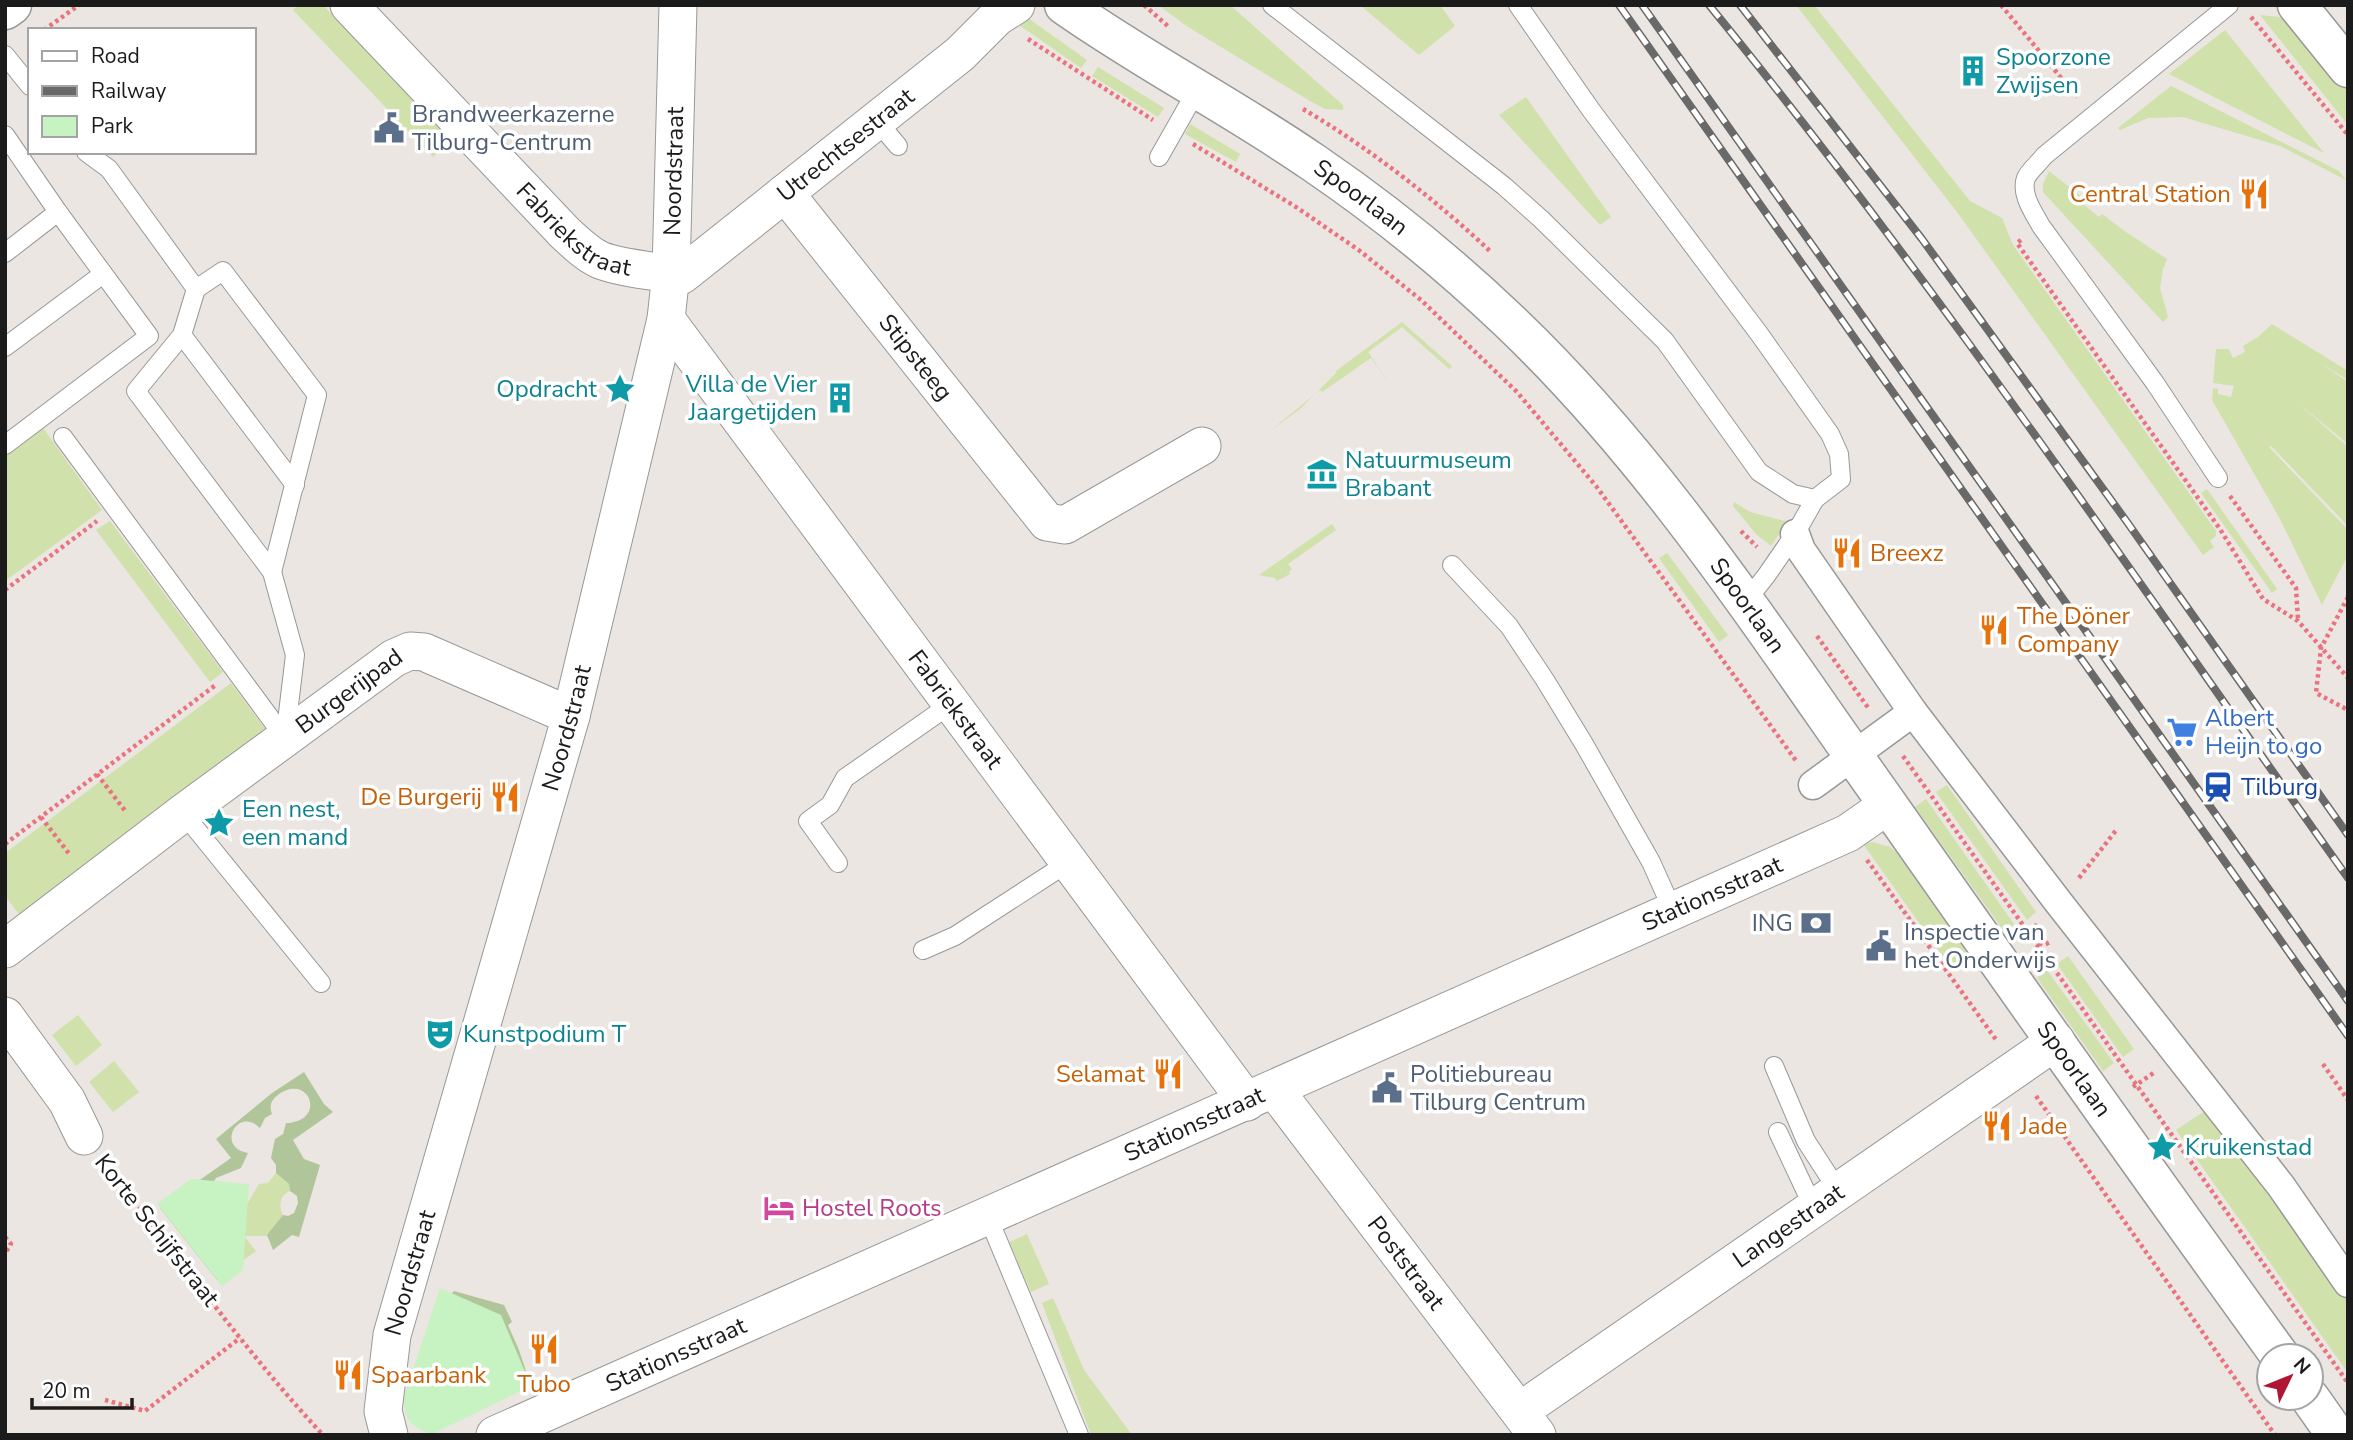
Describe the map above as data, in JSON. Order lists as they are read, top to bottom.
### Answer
{
  "streets": {
    "street": [
      "Utrechtsestraat",
      "Noordstraat",
      "Spoorlaan",
      "Fabriekstraat",
      "Stipsteeg",
      "Burgerijpad",
      "Stationsstraat",
      "Langestraat",
      "Korte Schijfstraat",
      "Poststraat"
    ]
  },
  "crossings": [
    ["Utrechtsestraat", "Noordstraat"],
    ["Utrechtsestraat", "Spoorlaan"],
    ["Utrechtsestraat", "Fabriekstraat"],
    ["Utrechtsestraat", "Stipsteeg"],
    ["Noordstraat", "Fabriekstraat"],
    ["Noordstraat", "Burgerijpad"],
    ["Spoorlaan", "Stationsstraat"],
    ["Spoorlaan", "Langestraat"],
    ["Fabriekstraat", "Stationsstraat"],
    ["Fabriekstraat", "Poststraat"],
    ["Stationsstraat", "Poststraat"],
    ["Langestraat", "Poststraat"]
  ],
  "places": {
    "building": ["Spoorzone Zwijsen", "Villa de Vier Jaargetijden"],
    "public building": ["Brandweerkazerne Tilburg-Centrum", "Inspectie van het Onderwijs", "Politiebureau Tilburg Centrum"],
    "restaurant": [
      "Central Station",
      "Breexz",
      "The Döner Company",
      "De Burgerij",
      "Selamat",
      "Jade",
      "Tubo",
      "Spaarbank"
    ],
    "place": ["Opdracht", "Een nest, een mand", "Kruikenstad"],
    "museum": ["Natuurmuseum Brabant"],
    "supermarket": ["Albert Heijn to go"],
    "station": ["Tilburg"],
    "bank": ["ING"],
    "theatre": ["Kunstpodium T"],
    "hotel": ["Hostel Roots"]
  },
  "legend": ["Road", "Railway", "Park"],
  "scale_bar": "20 m",
  "north": "top right"
}
